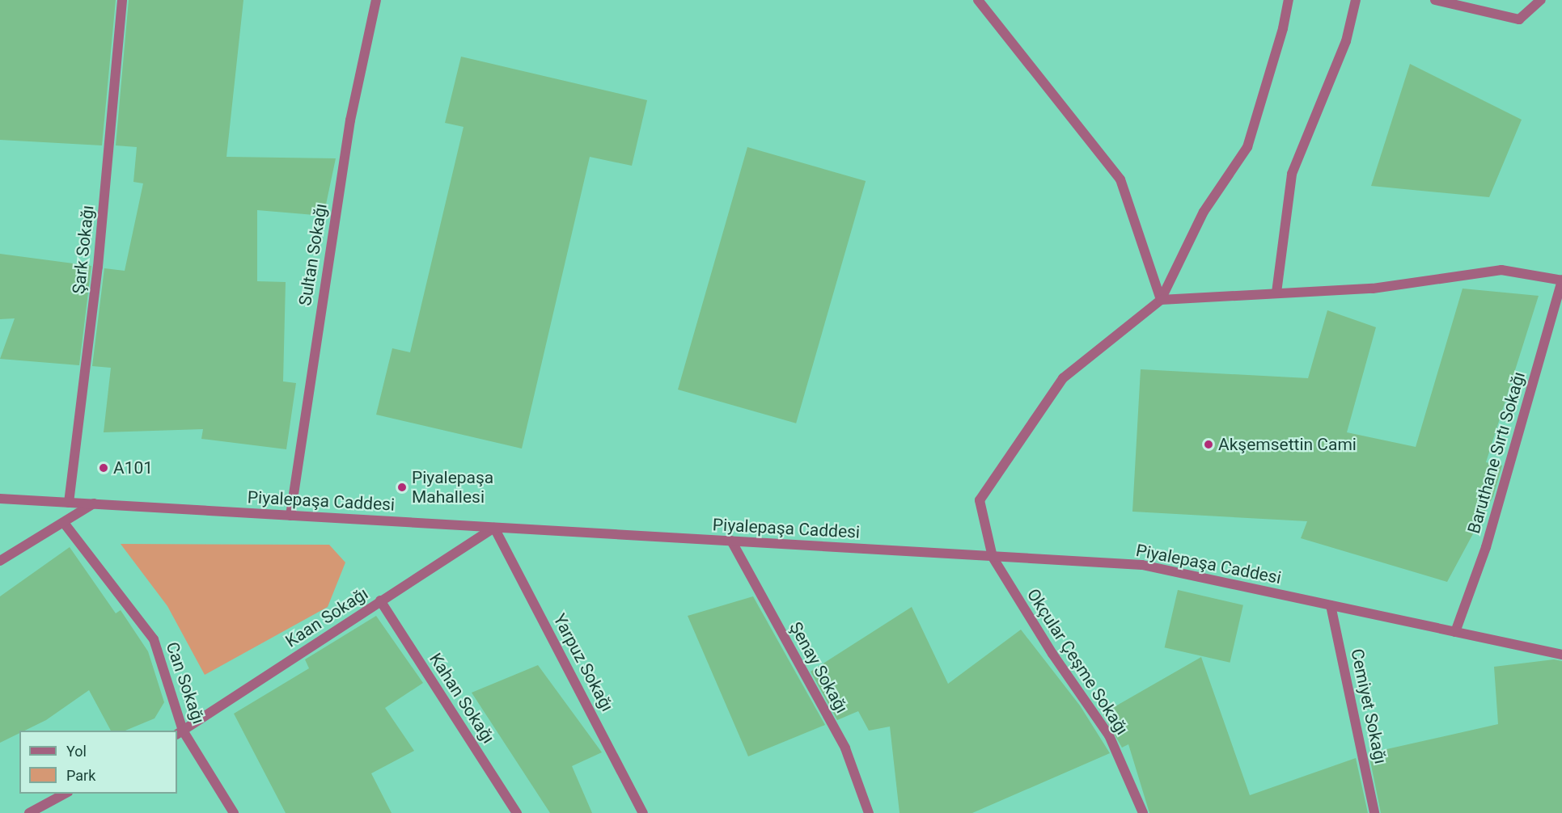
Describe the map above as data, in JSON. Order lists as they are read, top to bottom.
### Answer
{
  "streets": {
    "street": [
      "Şark Sokağı",
      "Sultan Sokağı",
      "Baruthane Sırtı Sokağı",
      "Piyalepaşa Caddesi",
      "Kaan Sokağı",
      "Okçular Çeşme Sokağı",
      "Yarpuz Sokağı",
      "Şenay Sokağı",
      "Can Sokağı",
      "Kahan Sokağı",
      "Cemiyet Sokağı"
    ]
  },
  "crossings": [
    ["Şark Sokağı", "Piyalepaşa Caddesi"],
    ["Sultan Sokağı", "Piyalepaşa Caddesi"],
    ["Baruthane Sırtı Sokağı", "Piyalepaşa Caddesi"],
    ["Piyalepaşa Caddesi", "Kaan Sokağı"],
    ["Piyalepaşa Caddesi", "Okçular Çeşme Sokağı"],
    ["Piyalepaşa Caddesi", "Yarpuz Sokağı"],
    ["Piyalepaşa Caddesi", "Şenay Sokağı"],
    ["Piyalepaşa Caddesi", "Cemiyet Sokağı"],
    ["Kaan Sokağı", "Yarpuz Sokağı"],
    ["Kaan Sokağı", "Can Sokağı"],
    ["Kaan Sokağı", "Kahan Sokağı"]
  ],
  "places": ["Akşemsettin Cami", "A101", "Piyalepaşa Mahallesi"],
  "legend": ["Yol", "Park"]
}
